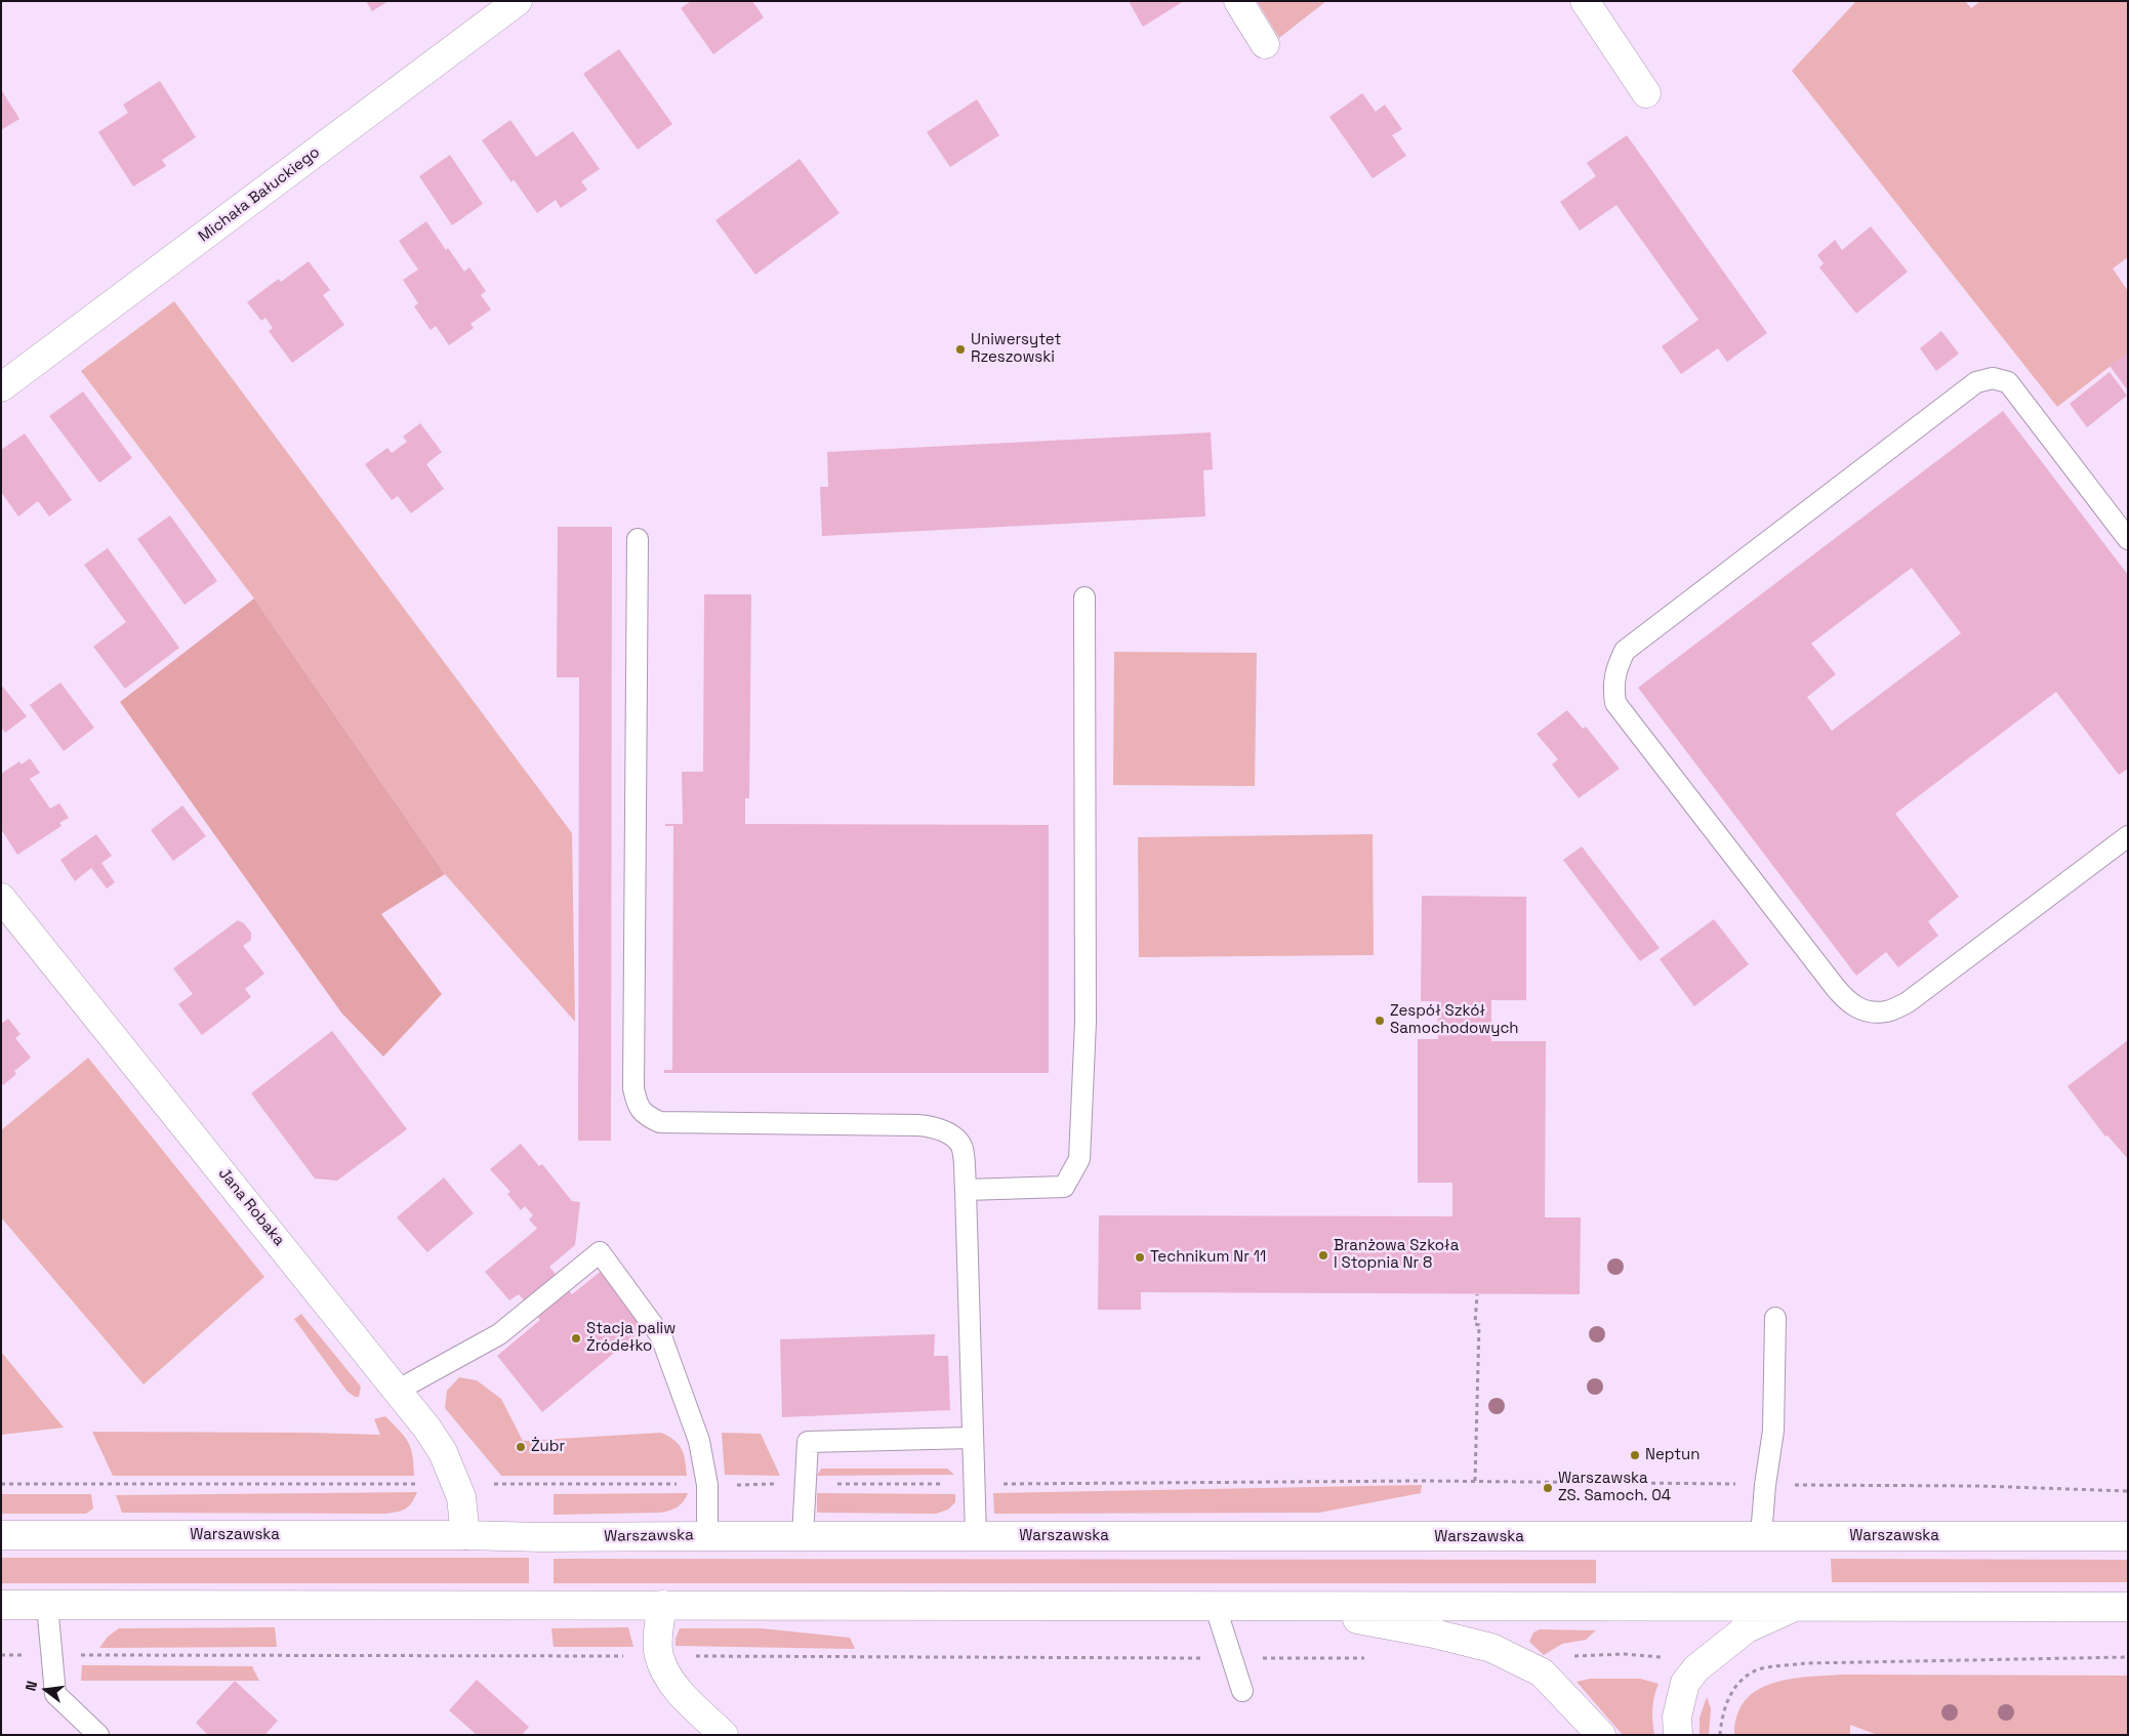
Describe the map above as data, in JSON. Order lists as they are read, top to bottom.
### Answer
{
  "streets": {
    "main road": ["Michała Bałuckiego", "Jana Robaka", "Warszawska"]
  },
  "crossings": [
    ["Jana Robaka", "Warszawska"]
  ],
  "places": [
    "Uniwersytet Rzeszowski",
    "Zespół Szkół Samochodowych",
    "Branżowa Szkoła I Stopnia Nr 8",
    "Technikum Nr 11",
    "Stacja paliw Źródełko",
    "Żubr",
    "Neptun",
    "Warszawska ZS. Samoch. 04"
  ],
  "north": "left"
}
